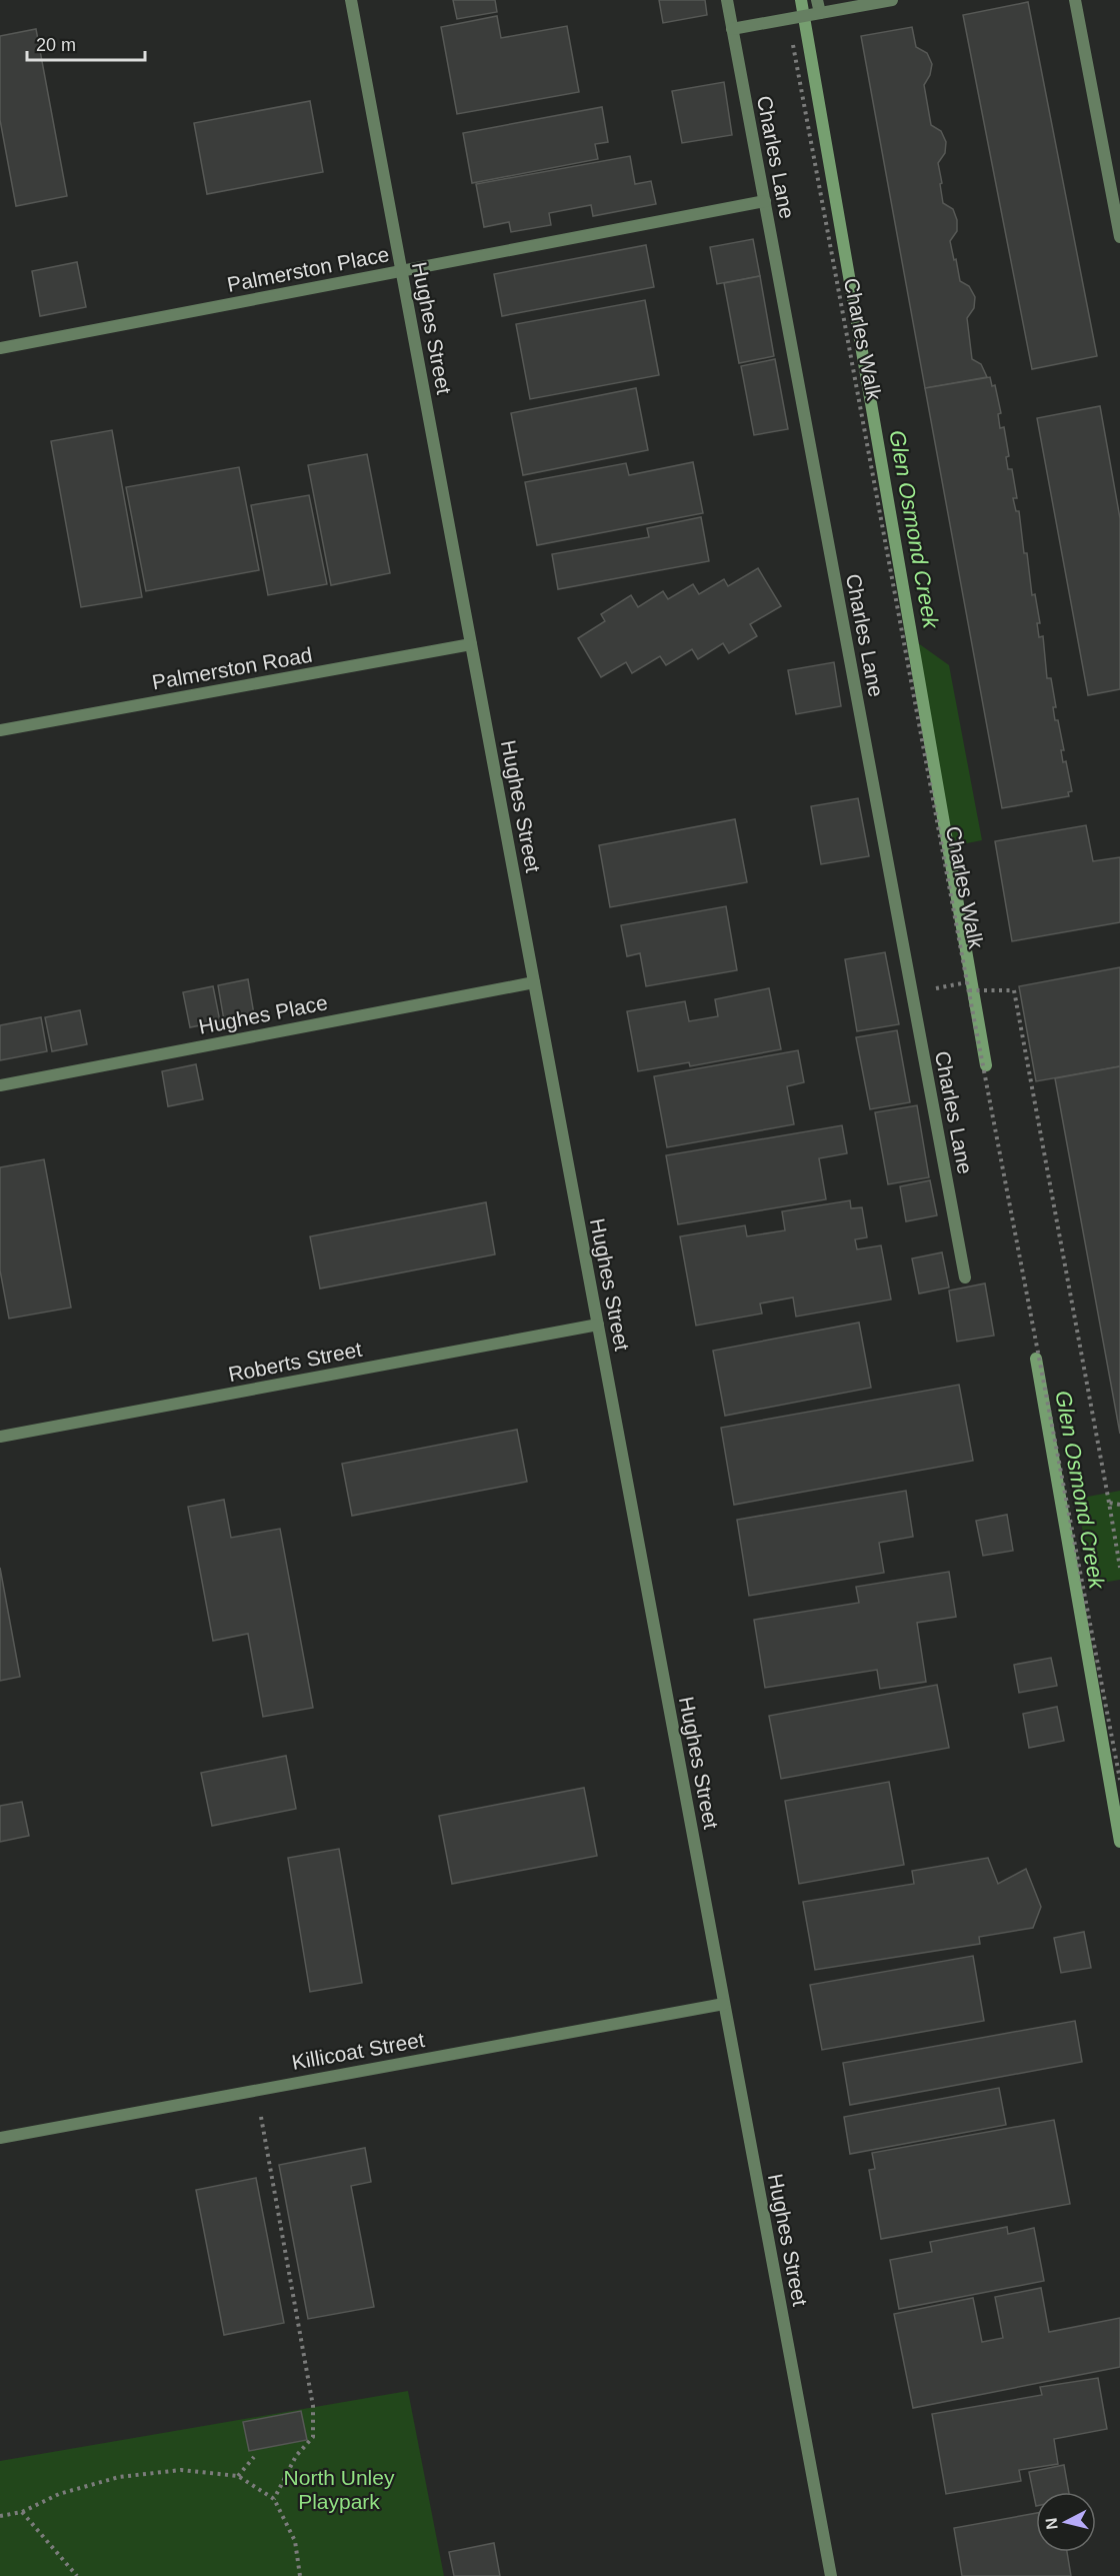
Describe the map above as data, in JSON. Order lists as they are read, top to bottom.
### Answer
{
  "streets": {
    "street": [
      "Charles Lane",
      "Palmerston Place",
      "Hughes Street",
      "Palmerston Road",
      "Hughes Place",
      "Roberts Street",
      "Killicoat Street"
    ],
    "path": ["Charles Walk"]
  },
  "crossings": [
    ["Charles Lane", "Palmerston Place"],
    ["Palmerston Place", "Hughes Street"],
    ["Hughes Street", "Palmerston Road"],
    ["Hughes Street", "Hughes Place"],
    ["Hughes Street", "Roberts Street"],
    ["Hughes Street", "Killicoat Street"]
  ],
  "water": ["Glen Osmond Creek"],
  "parks": ["North Unley Playpark"],
  "scale_bar": "20 m",
  "north": "left"
}
